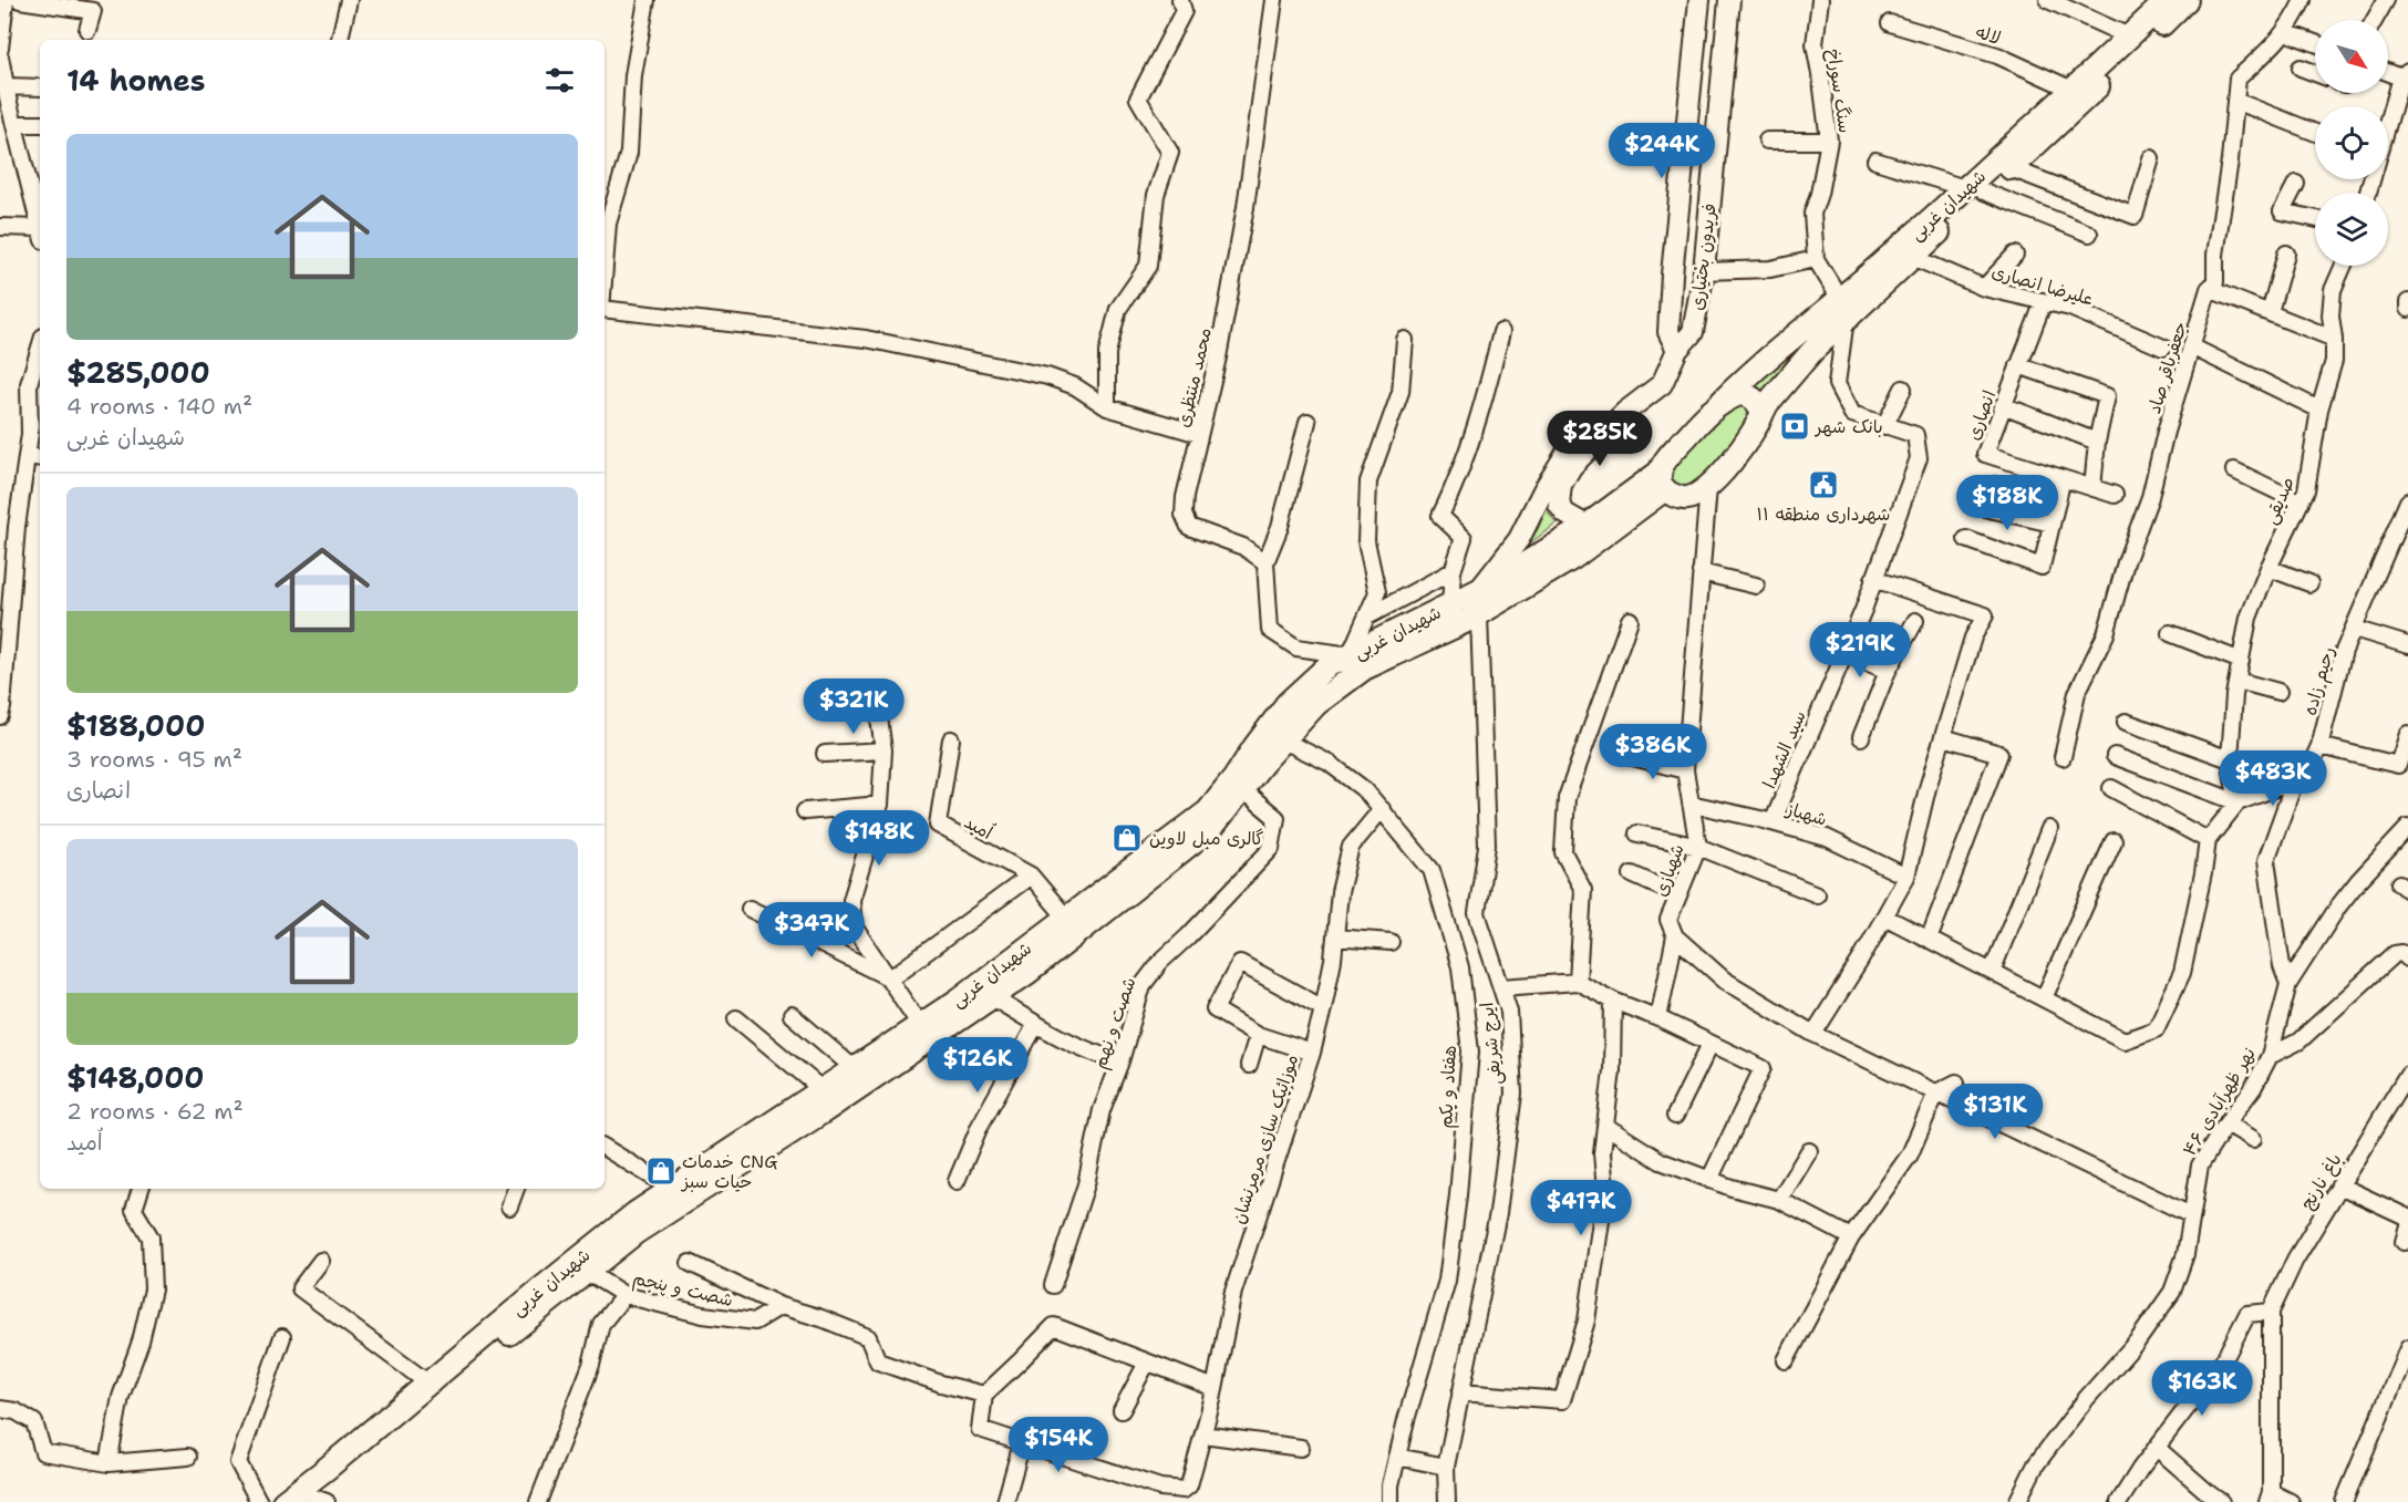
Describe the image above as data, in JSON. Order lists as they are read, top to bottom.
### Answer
{
  "streets": {
    "main road": ["شهیدان غربی"],
    "street": [
      "لاله",
      "سنگ سوراخ",
      "فریدون بختیاری",
      "علیرضا انصاری",
      "جعفرباقر صاد",
      "محمد منتظری",
      "انصاری",
      "صدیقی",
      "رحیم زاده",
      "سید الشهدا",
      "شهباز",
      "اُمید",
      "شهبازی",
      "شصت و نهم",
      "ایرج شریفی",
      "هفتاد و یکم",
      "نهر ظهرآبادی ۴۶",
      "موزائیک سازی مرمرنشان",
      "باغ نارنج",
      "شصت و پنجم"
    ]
  },
  "crossings": [
    ["لاله", "شهیدان غربی"],
    ["سنگ سوراخ", "شهیدان غربی"],
    ["سنگ سوراخ", "سید الشهدا"],
    ["شهیدان غربی", "علیرضا انصاری"],
    ["شهیدان غربی", "سید الشهدا"],
    ["شهیدان غربی", "اُمید"],
    ["شهیدان غربی", "شهبازی"],
    ["شهیدان غربی", "شصت و نهم"],
    ["شهیدان غربی", "ایرج شریفی"],
    ["شهیدان غربی", "هفتاد و یکم"],
    ["شهیدان غربی", "شصت و پنجم"],
    ["علیرضا انصاری", "انصاری"],
    ["رحیم زاده", "نهر ظهرآبادی ۴۶"],
    ["سید الشهدا", "شهباز"],
    ["شهباز", "شهبازی"],
    ["هفتاد و یکم", "موزائیک سازی مرمرنشان"]
  ],
  "places": {
    "bank": ["بانک شهر"],
    "public building": ["شهرداری منطقه ۱۱"],
    "shop": ["گالری مبل لاوین", "خدمات CNG حیات سبز"]
  },
  "north": "bottom right",
  "page": {
    "heading": "14 homes",
    "list": [
      {
        "name": "$285,000",
        "note": "4 rooms · 140 m² · شهیدان غربی"
      },
      {
        "name": "$188,000",
        "note": "3 rooms · 95 m² · انصاری"
      },
      {
        "name": "$148,000",
        "note": "2 rooms · 62 m² · اُمید"
      }
    ],
    "price": [
      "$244K",
      "$285K",
      "$188K",
      "$219K",
      "$321K",
      "$386K",
      "$483K",
      "$148K",
      "$347K",
      "$126K",
      "$131K",
      "$417K",
      "$163K",
      "$154K"
    ]
  }
}
